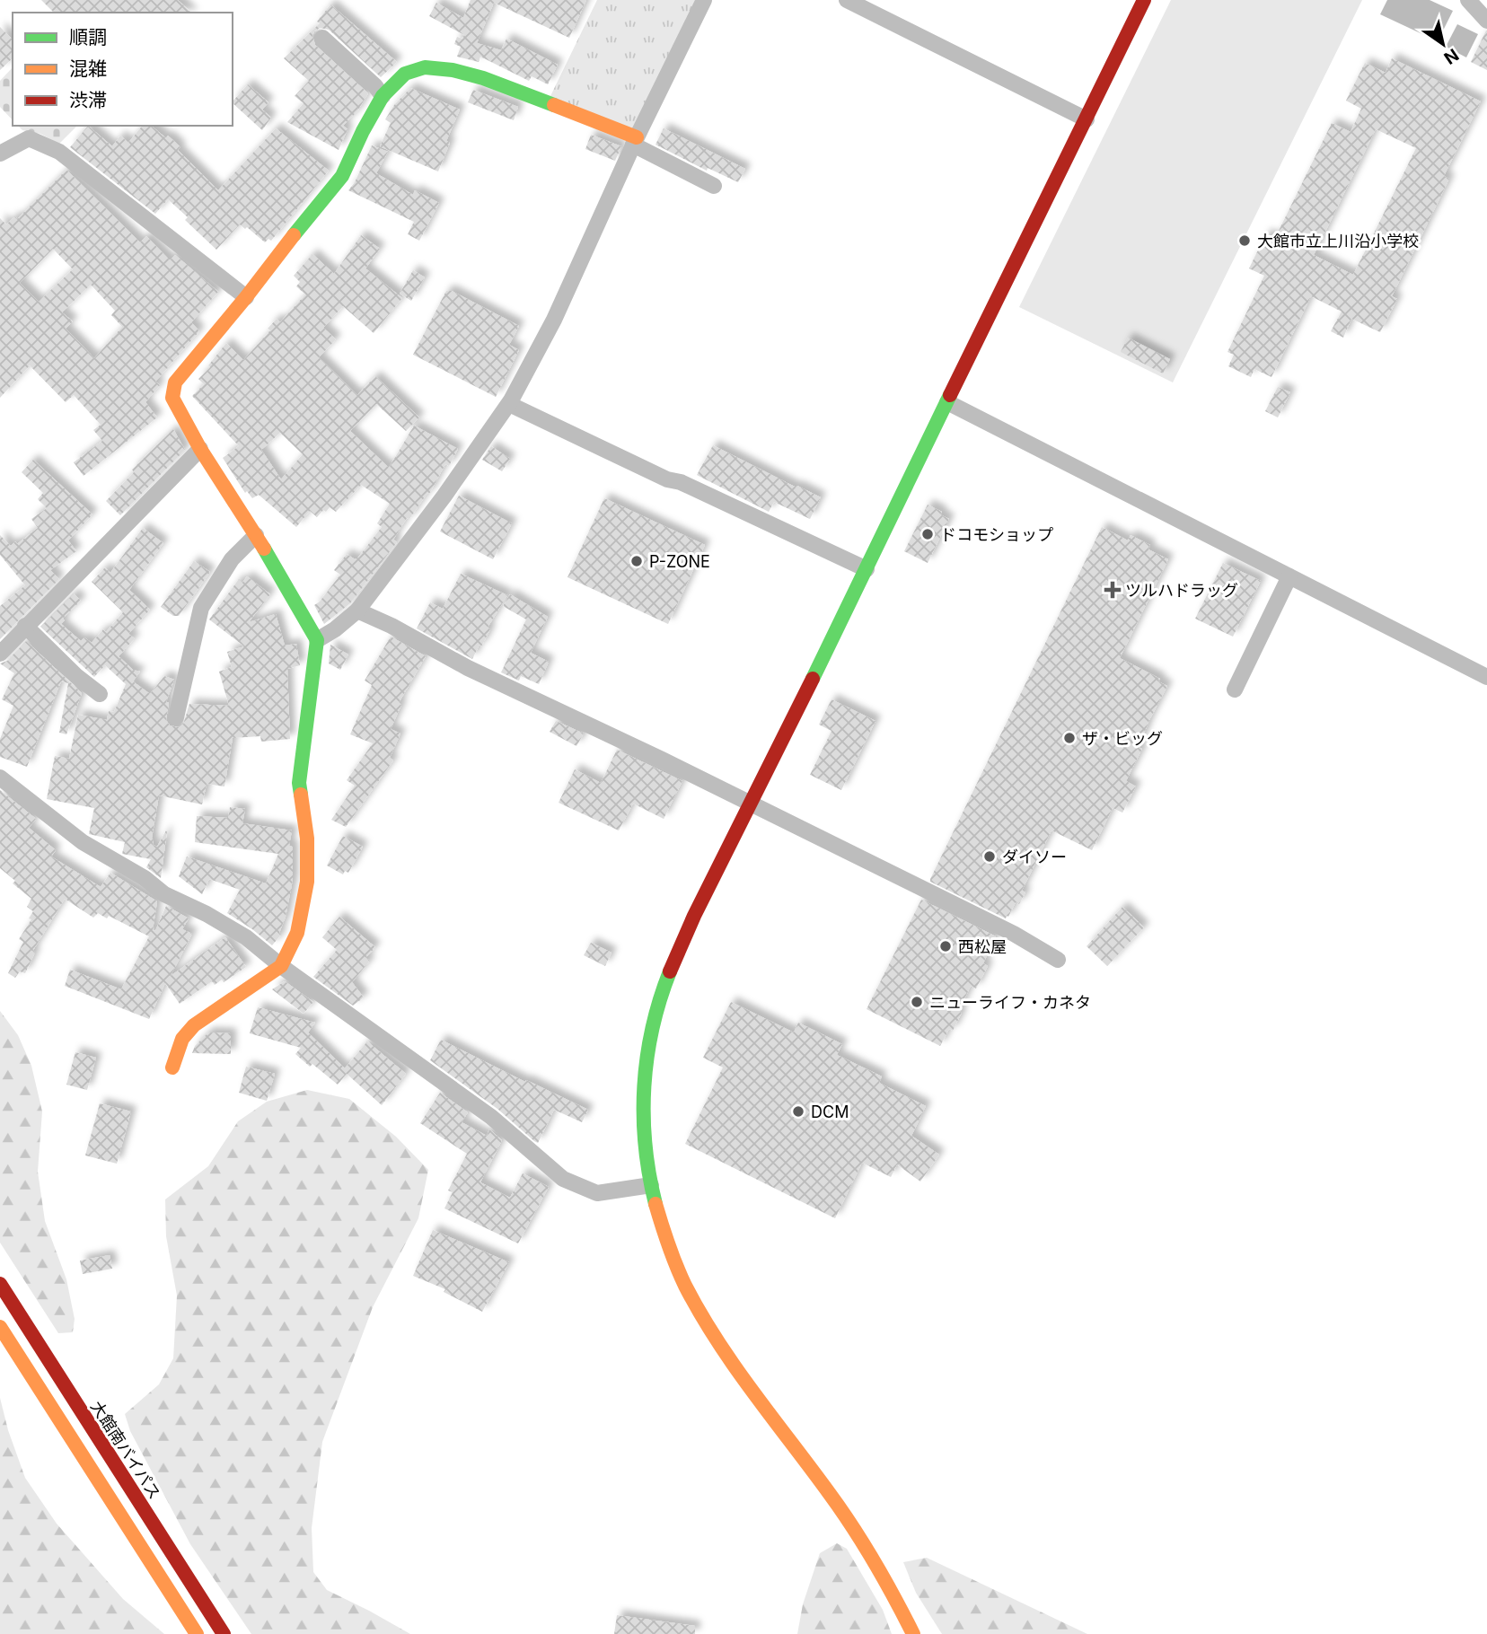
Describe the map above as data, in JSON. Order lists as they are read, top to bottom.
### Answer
{
  "streets": {
    "main road": ["大館南バイパス"]
  },
  "places": {
    "other": [
      "大館市立上川沿小学校",
      "ドコモショップ",
      "P-ZONE",
      "ザ・ビッグ",
      "ダイソー",
      "西松屋",
      "ニューライフ・カネタ",
      "DCM"
    ],
    "health": ["ツルハドラッグ"]
  },
  "legend": ["順調", "混雑", "渋滞"],
  "north": "bottom right"
}
